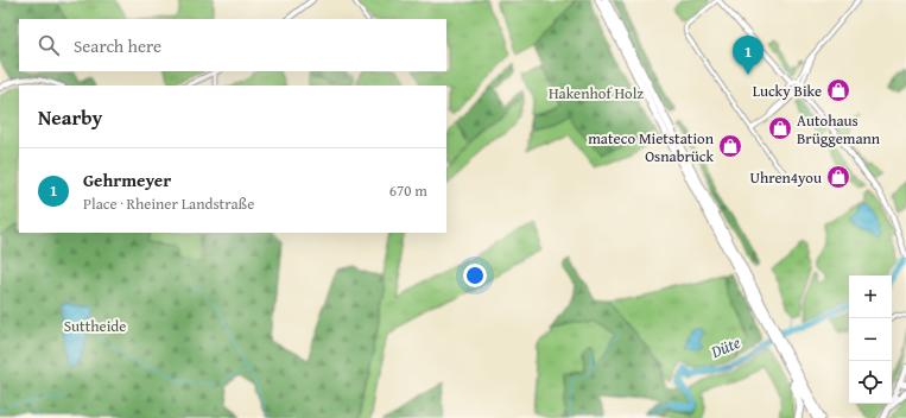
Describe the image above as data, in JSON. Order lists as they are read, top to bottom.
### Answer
{
  "water": ["Düte"],
  "parks": ["Hakenhof Holz", "Suttheide"],
  "places": {
    "shop": [
      "Lucky Bike",
      "Autohaus Brüggemann",
      "mateco Mietstation Osnabrück",
      "Uhren4you"
    ]
  },
  "page": {
    "search": "Search here",
    "pins": "1",
    "heading": "Nearby",
    "list": [
      {
        "mark": "1",
        "name": "Gehrmeyer",
        "note": "Place · Rheiner Landstraße",
        "value": "670 m"
      }
    ],
    "map_buttons": ["+", "−"]
  }
}
